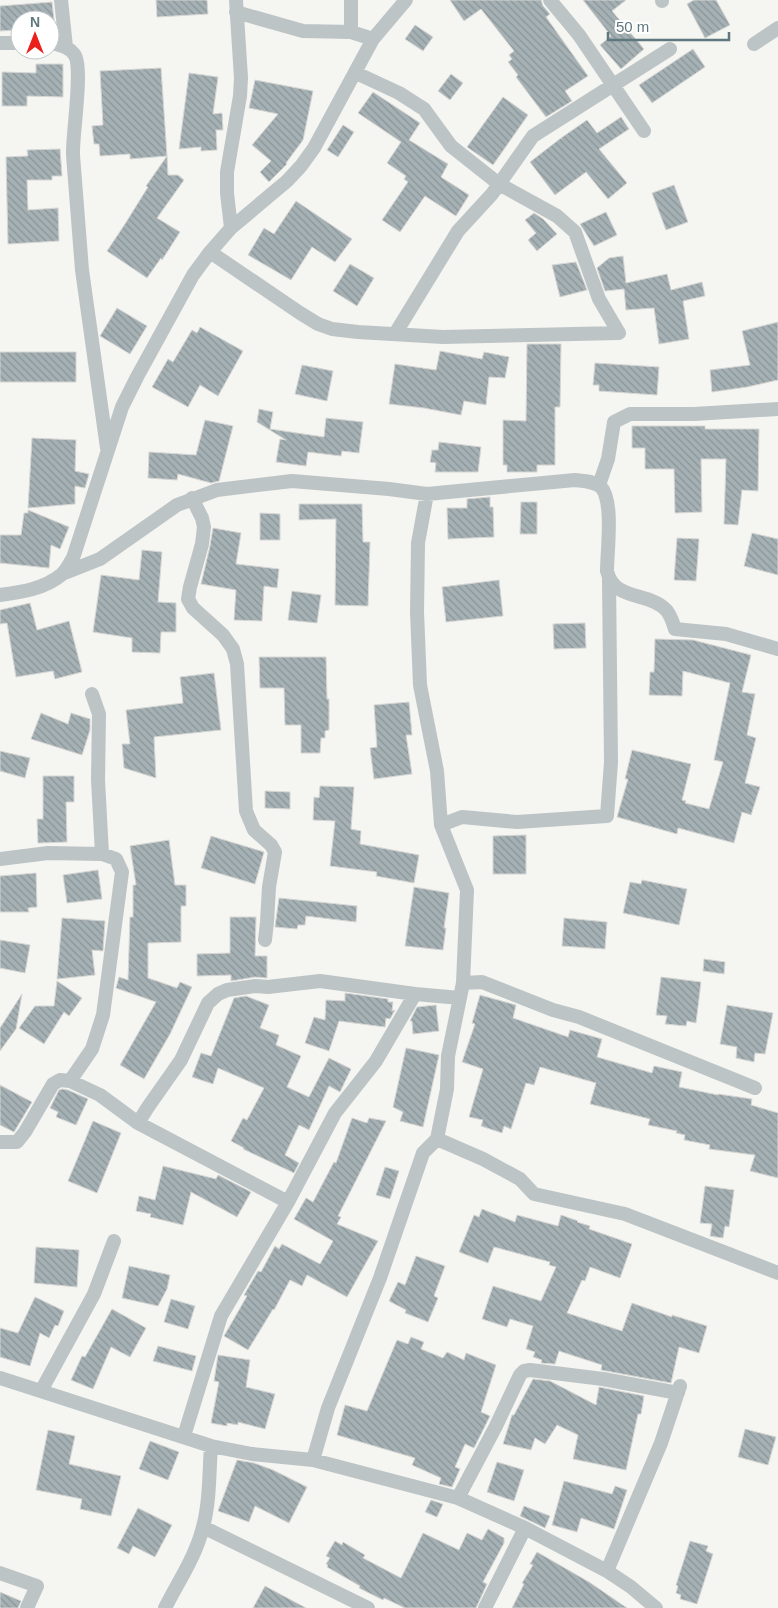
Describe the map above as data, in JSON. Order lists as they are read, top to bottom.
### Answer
{
  "scale_bar": "50 m",
  "north": "top"
}
